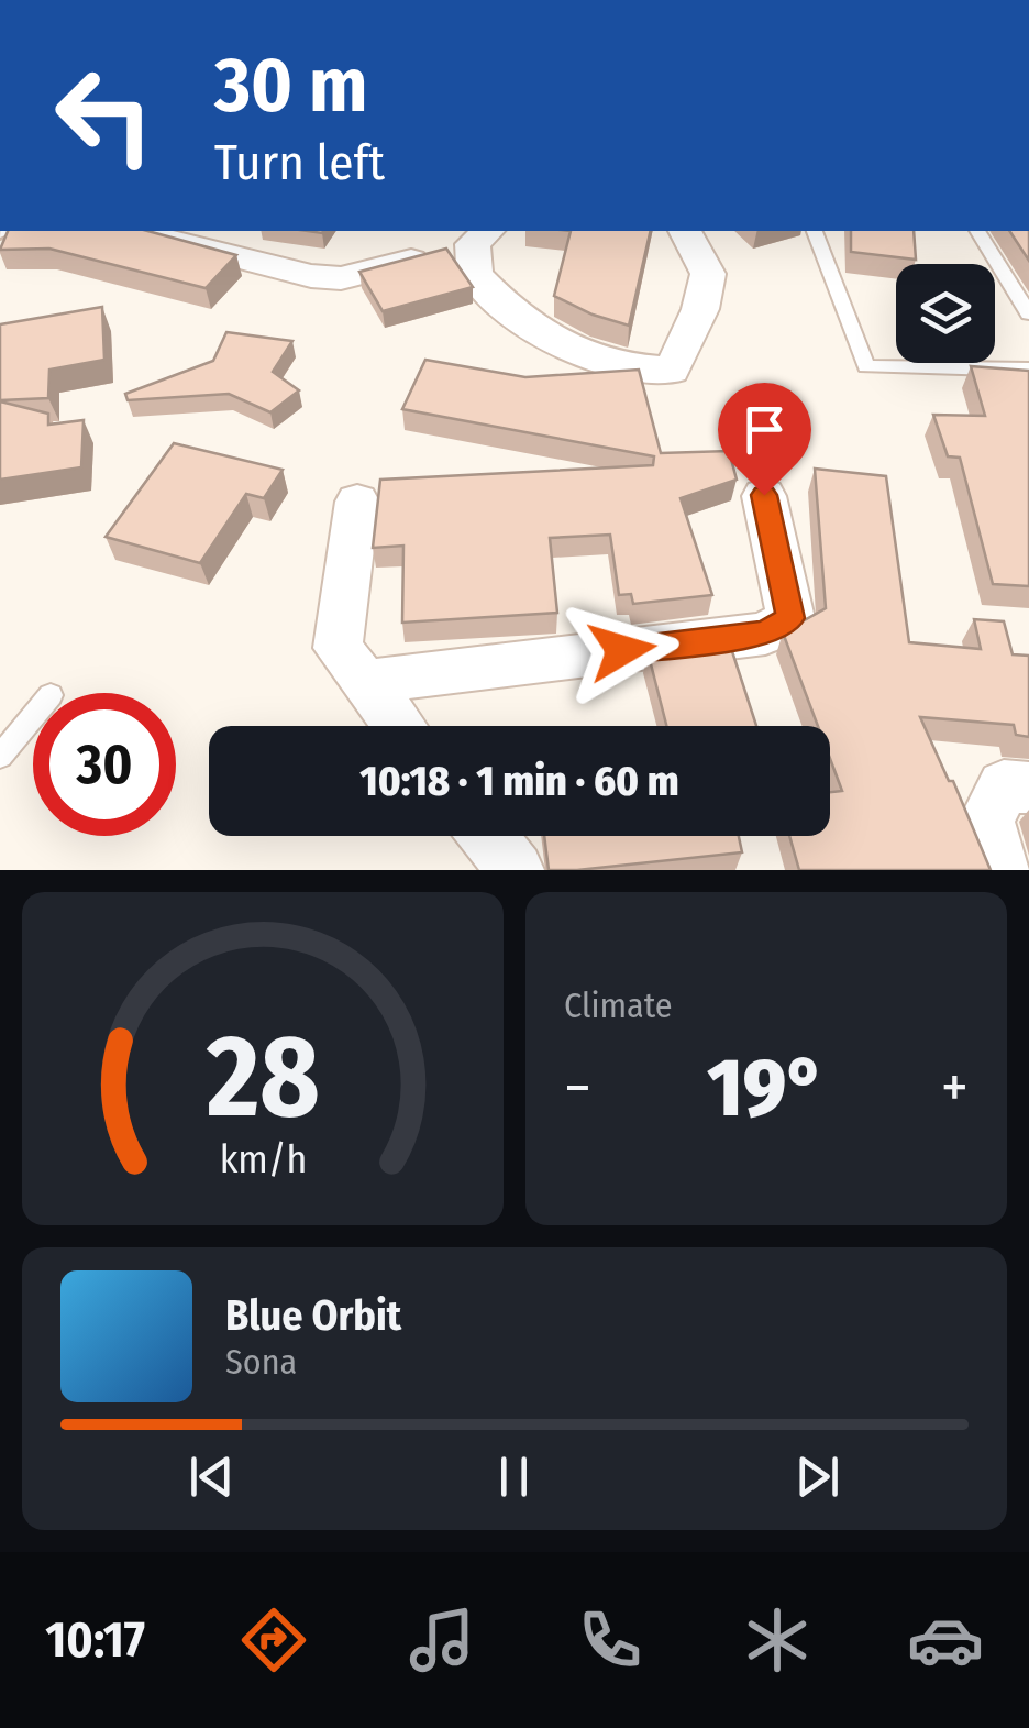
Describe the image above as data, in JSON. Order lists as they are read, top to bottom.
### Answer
{
  "page": {
    "turn": ["30 m", "Turn left"],
    "limit": "30",
    "trip": "10:18 · 1 min · 60 m",
    "tile": "Climate",
    "heat": ["−", "19°", "+"],
    "song": ["Blue Orbit", "Sona"],
    "tabs": "10:17",
    "gauge": ["28", "km/h"]
  }
}
